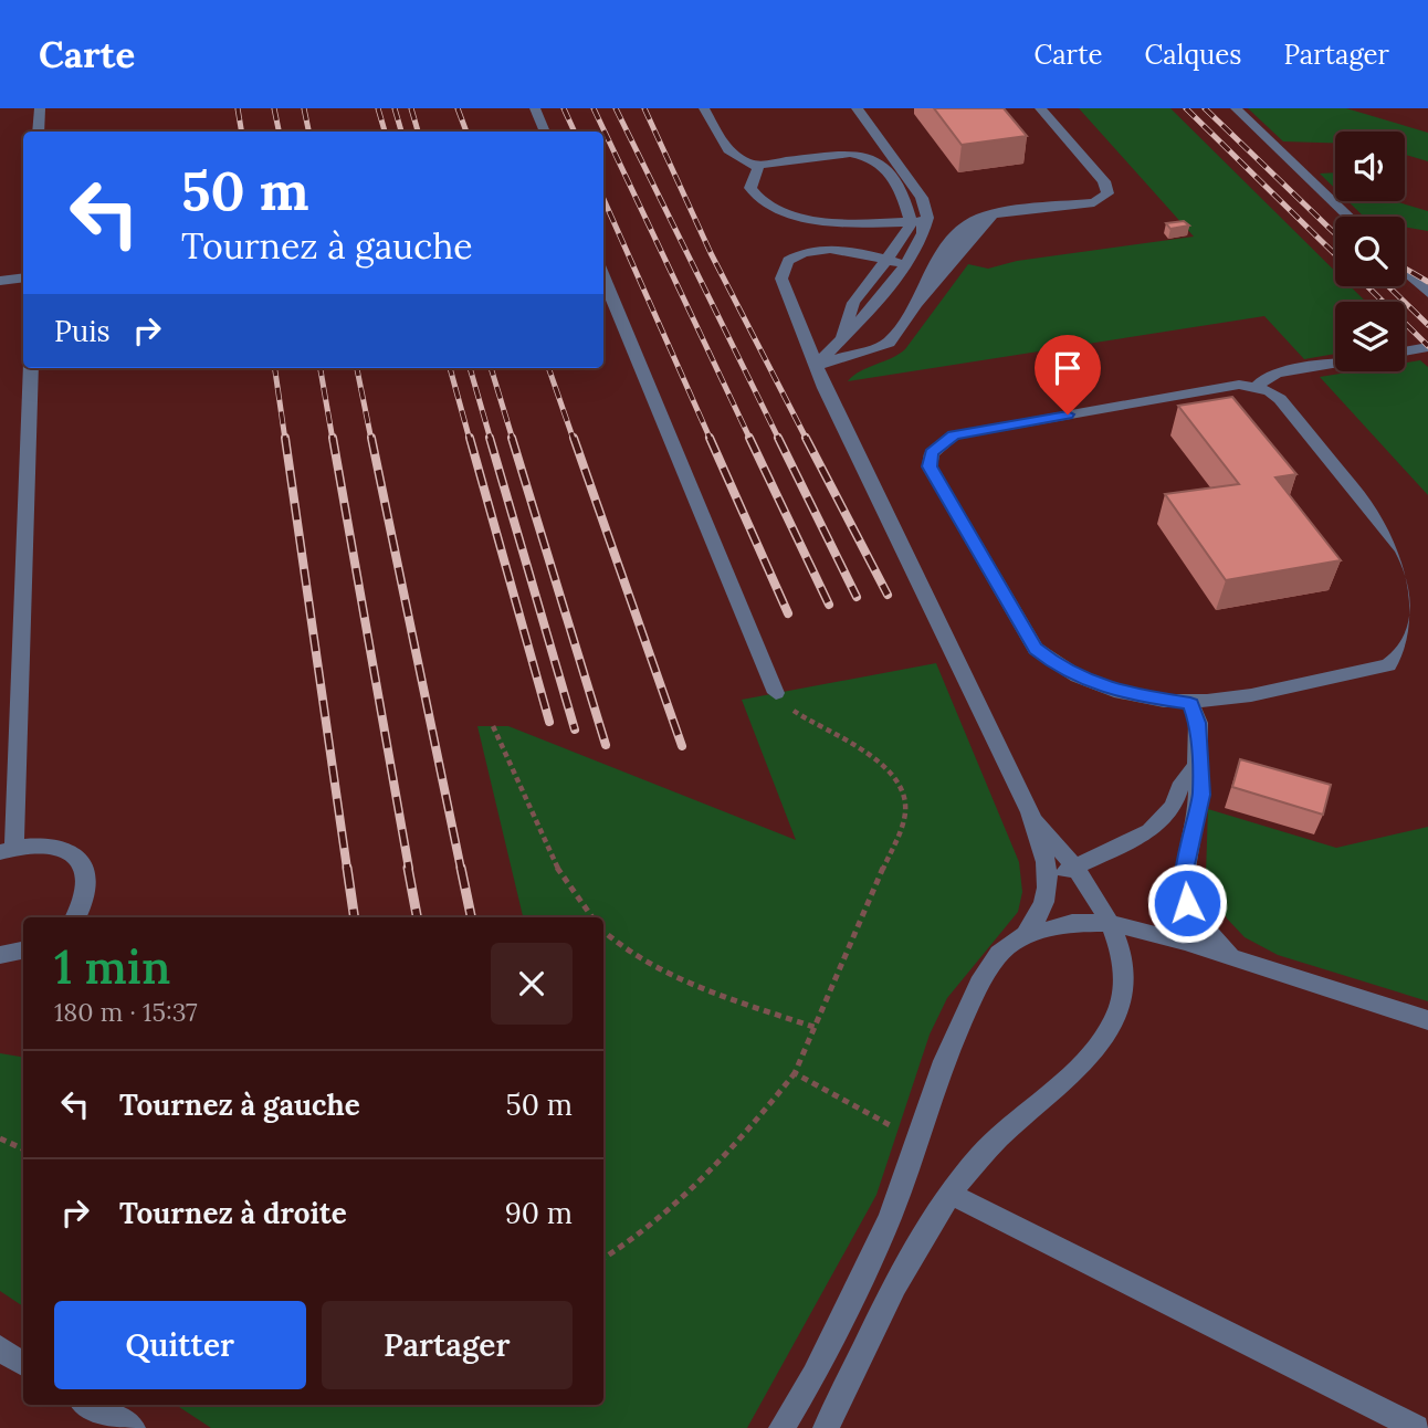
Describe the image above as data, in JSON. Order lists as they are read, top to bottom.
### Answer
{
  "page": {
    "header": "Carte",
    "nav": ["Carte", "Calques", "Partager"],
    "turn": ["50 m", "Tournez à gauche"],
    "then": "Puis",
    "heading": ["1 min", "180 m · 15:37"],
    "list": [
      {
        "name": "Tournez à gauche",
        "value": "50 m"
      },
      {
        "name": "Tournez à droite",
        "value": "90 m"
      }
    ],
    "buttons": ["Quitter", "Partager"]
  }
}
